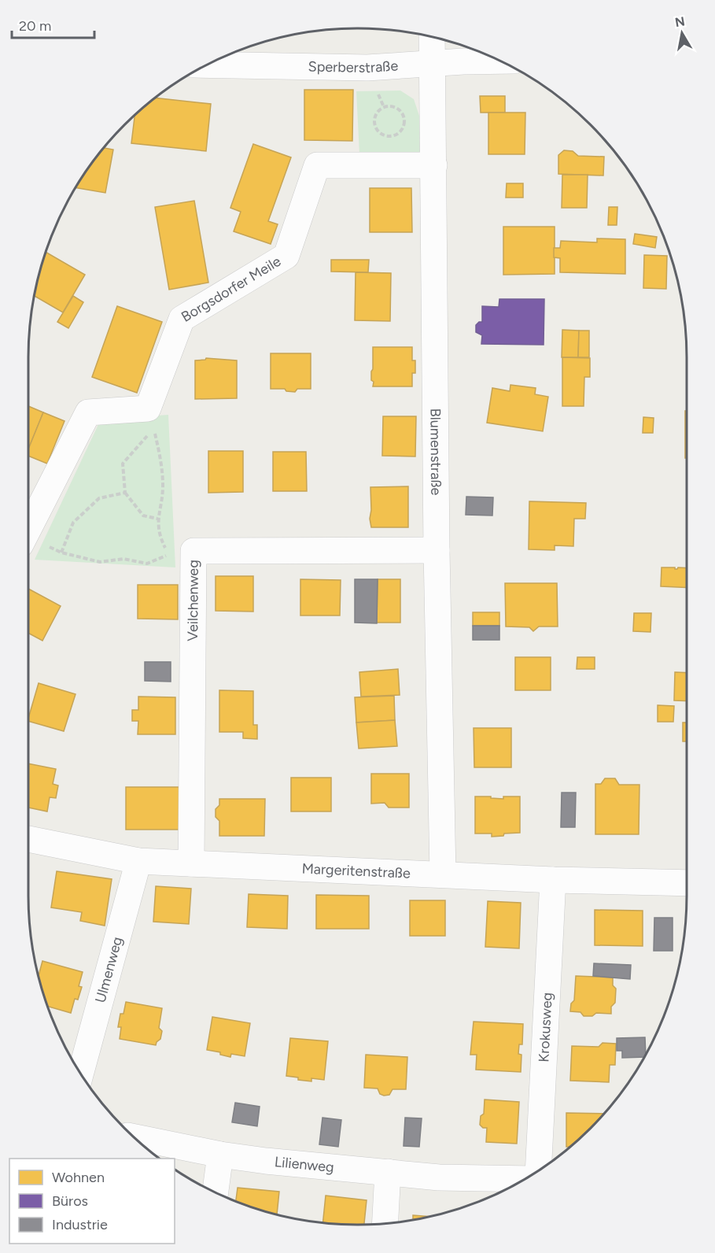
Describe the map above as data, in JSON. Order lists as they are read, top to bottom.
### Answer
{
  "streets": {
    "street": [
      "Sperberstraße",
      "Borgsdorfer Meile",
      "Blumenstraße",
      "Veilchenweg",
      "Margeritenstraße",
      "Ulmenweg",
      "Krokusweg",
      "Lilienweg"
    ]
  },
  "crossings": [
    ["Sperberstraße", "Blumenstraße"],
    ["Borgsdorfer Meile", "Blumenstraße"],
    ["Blumenstraße", "Veilchenweg"],
    ["Blumenstraße", "Margeritenstraße"],
    ["Veilchenweg", "Margeritenstraße"],
    ["Margeritenstraße", "Ulmenweg"],
    ["Margeritenstraße", "Krokusweg"]
  ],
  "legend": ["Wohnen", "Büros", "Industrie"],
  "scale_bar": "20 m",
  "north": "top"
}
